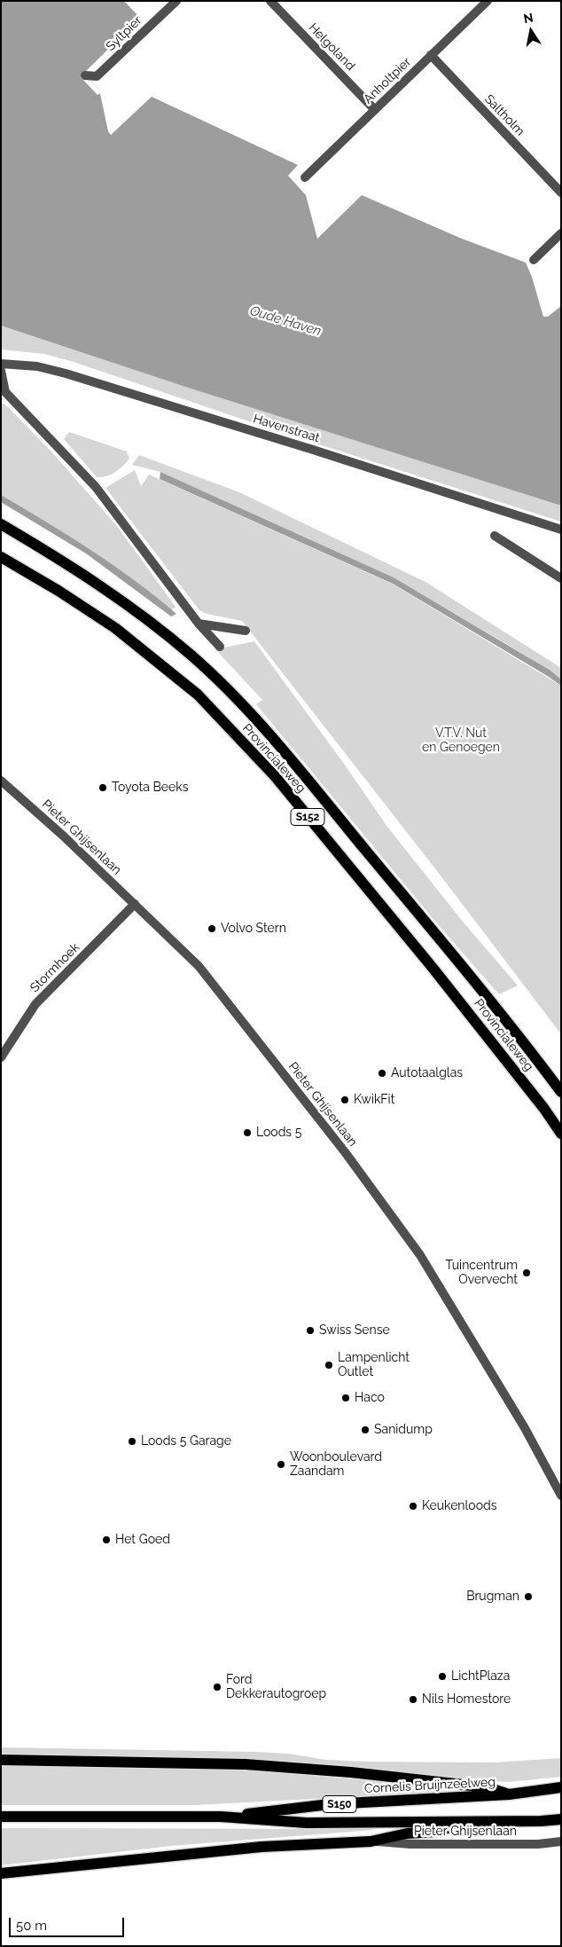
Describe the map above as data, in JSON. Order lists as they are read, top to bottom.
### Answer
{
  "streets": {
    "main road": [
      "Provincialeweg",
      "S152",
      "Cornelis Bruijnzeelweg",
      "S150"
    ],
    "street": [
      "Syltpier",
      "Helgoland",
      "Anholtpier",
      "Saltholm",
      "Havenstraat",
      "Pieter Ghijsenlaan",
      "Stormhoek"
    ]
  },
  "crossings": [
    ["Helgoland", "Anholtpier"],
    ["Anholtpier", "Saltholm"],
    ["Pieter Ghijsenlaan", "Stormhoek"]
  ],
  "water": ["Oude Haven"],
  "parks": ["V.T.V. Nut en Genoegen"],
  "places": [
    "Toyota Beeks",
    "Volvo Stern",
    "Autotaalglas",
    "KwikFit",
    "Loods 5",
    "Tuincentrum Overvecht",
    "Swiss Sense",
    "Lampenlicht Outlet",
    "Haco",
    "Sanidump",
    "Loods 5 Garage",
    "Woonboulevard Zaandam",
    "Keukenloods",
    "Het Goed",
    "Brugman",
    "LichtPlaza",
    "Ford Dekkerautogroep",
    "Nils Homestore"
  ],
  "scale_bar": "50 m",
  "north": "top"
}
